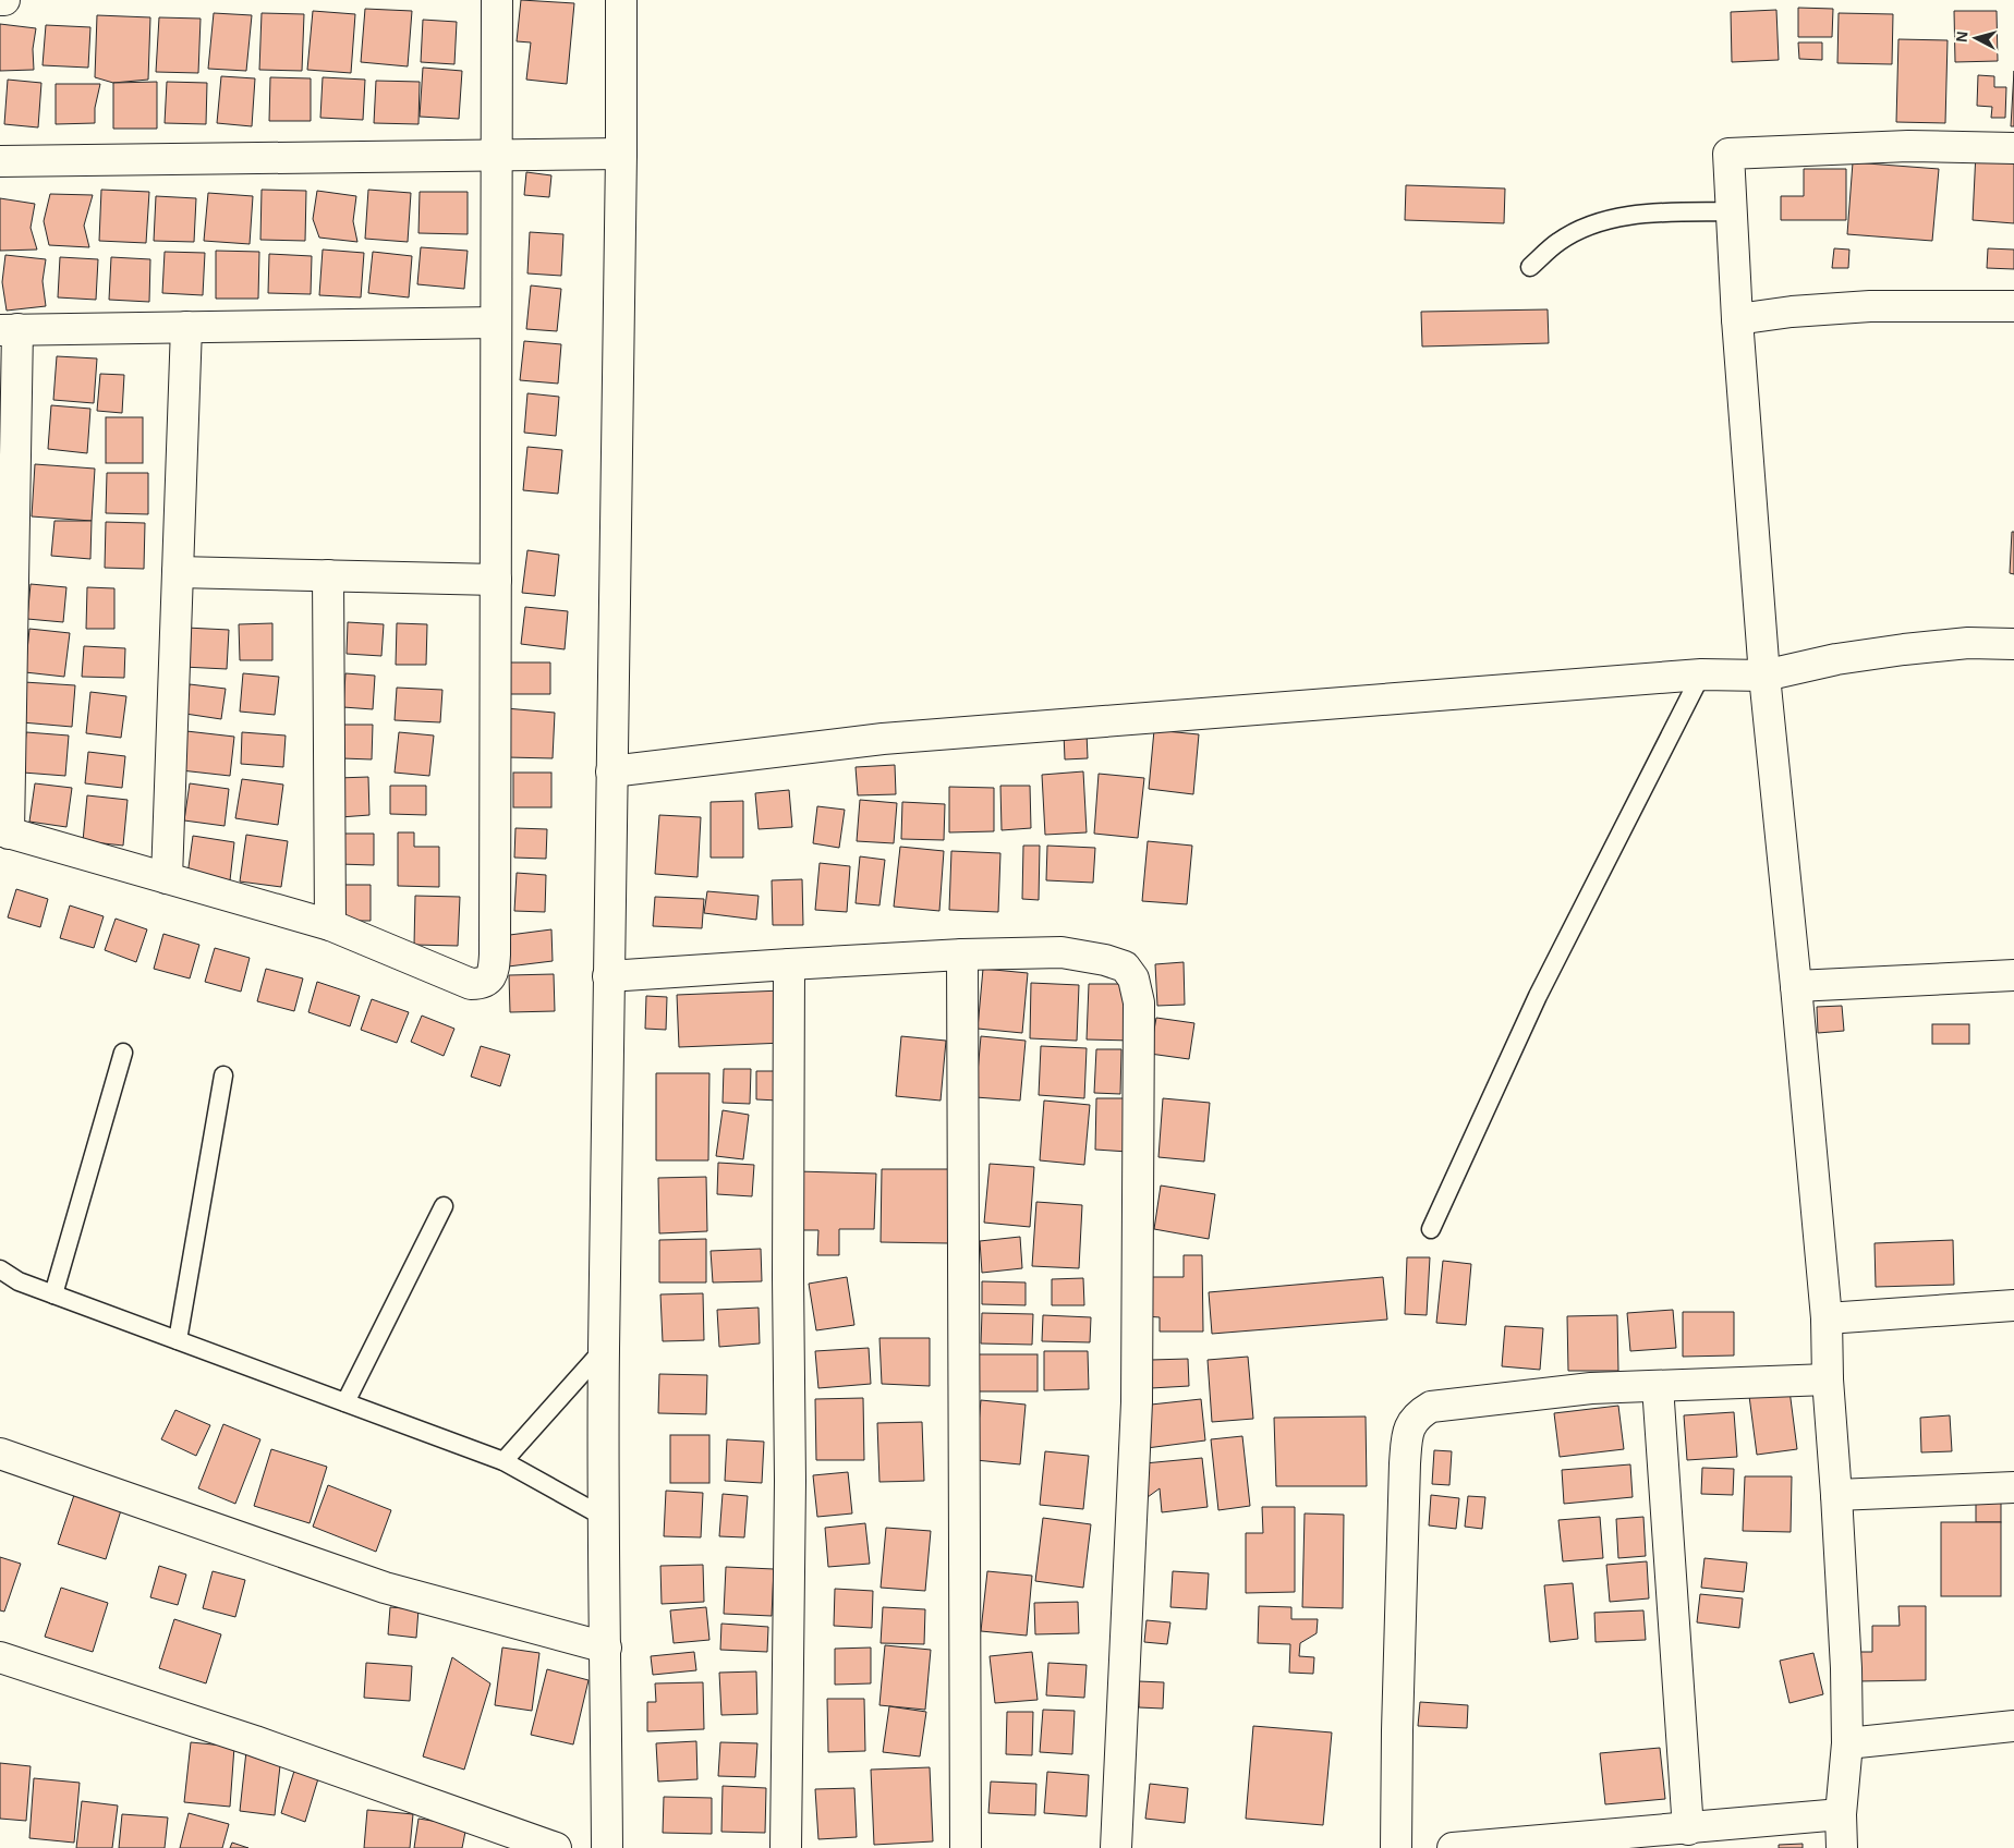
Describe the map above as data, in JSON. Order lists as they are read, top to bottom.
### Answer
{
  "north": "left"
}
